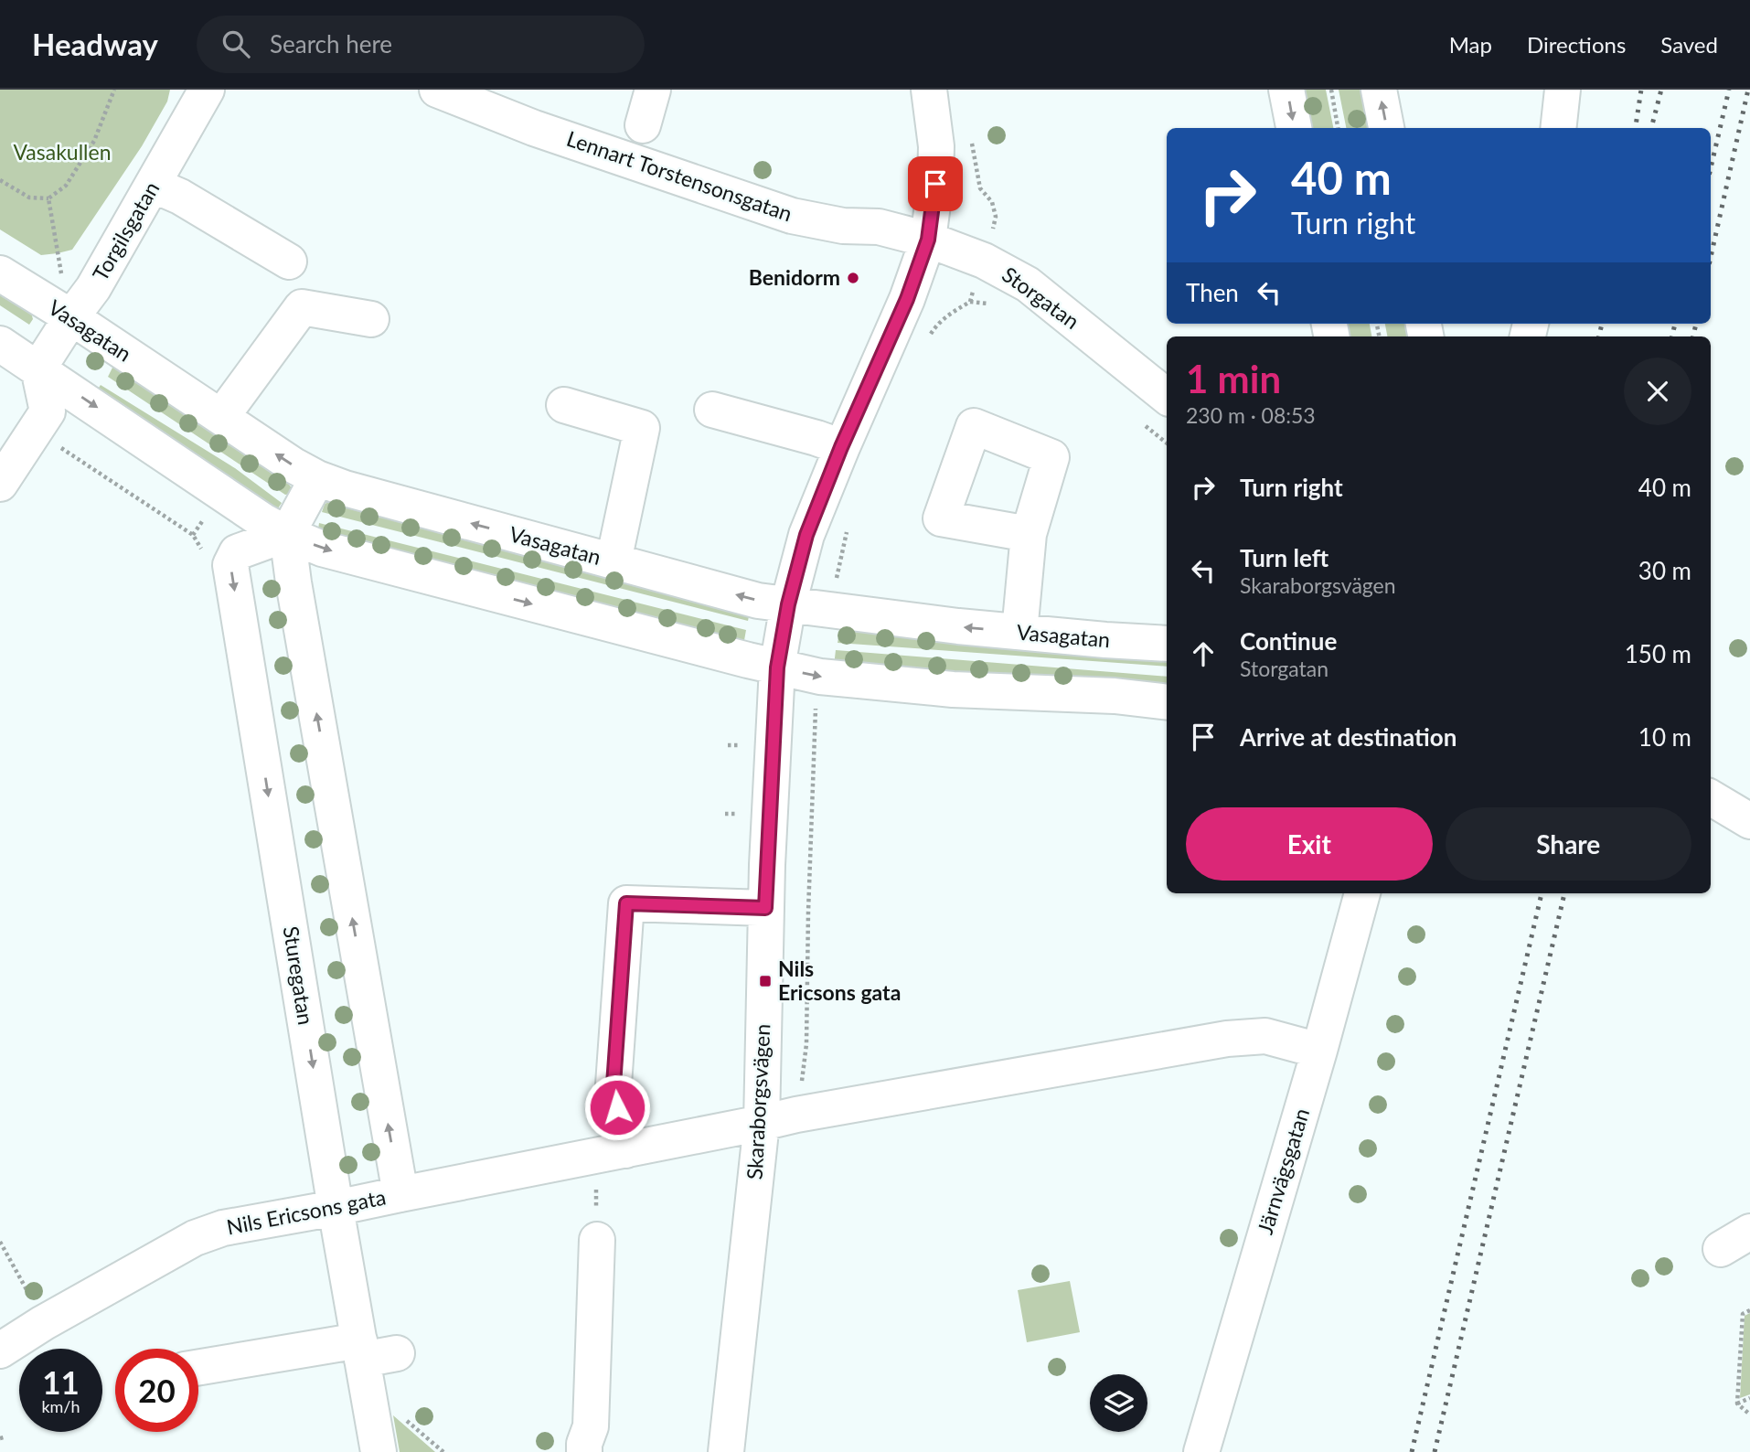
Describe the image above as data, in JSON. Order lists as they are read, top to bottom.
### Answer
{
  "streets": {
    "street": [
      "Lennart Torstensonsgatan",
      "Torgilsgatan",
      "Storgatan",
      "Vasagatan",
      "Sturegatan",
      "Skaraborgsvägen",
      "Järnvägsgatan",
      "Nils Ericsons gata"
    ]
  },
  "crossings": [
    ["Lennart Torstensonsgatan", "Storgatan"],
    ["Lennart Torstensonsgatan", "Skaraborgsvägen"],
    ["Torgilsgatan", "Vasagatan"],
    ["Storgatan", "Skaraborgsvägen"],
    ["Vasagatan", "Skaraborgsvägen"],
    ["Sturegatan", "Nils Ericsons gata"],
    ["Skaraborgsvägen", "Nils Ericsons gata"],
    ["Järnvägsgatan", "Nils Ericsons gata"]
  ],
  "parks": ["Vasakullen"],
  "places": {
    "other": ["Benidorm"],
    "transit": ["Nils Ericsons gata"]
  },
  "page": {
    "header": "Headway",
    "search": "Search here",
    "nav": ["Map", "Directions", "Saved"],
    "turn": ["40 m", "Turn right"],
    "then": "Then",
    "heading": ["1 min", "230 m · 08:53"],
    "list": [
      {
        "name": "Turn right",
        "value": "40 m"
      },
      {
        "name": "Turn left",
        "note": "Skaraborgsvägen",
        "value": "30 m"
      },
      {
        "name": "Continue",
        "note": "Storgatan",
        "value": "150 m"
      },
      {
        "name": "Arrive at destination",
        "value": "10 m"
      }
    ],
    "buttons": ["Exit", "Share"],
    "speed": "11 km/h",
    "limit": "20"
  }
}
